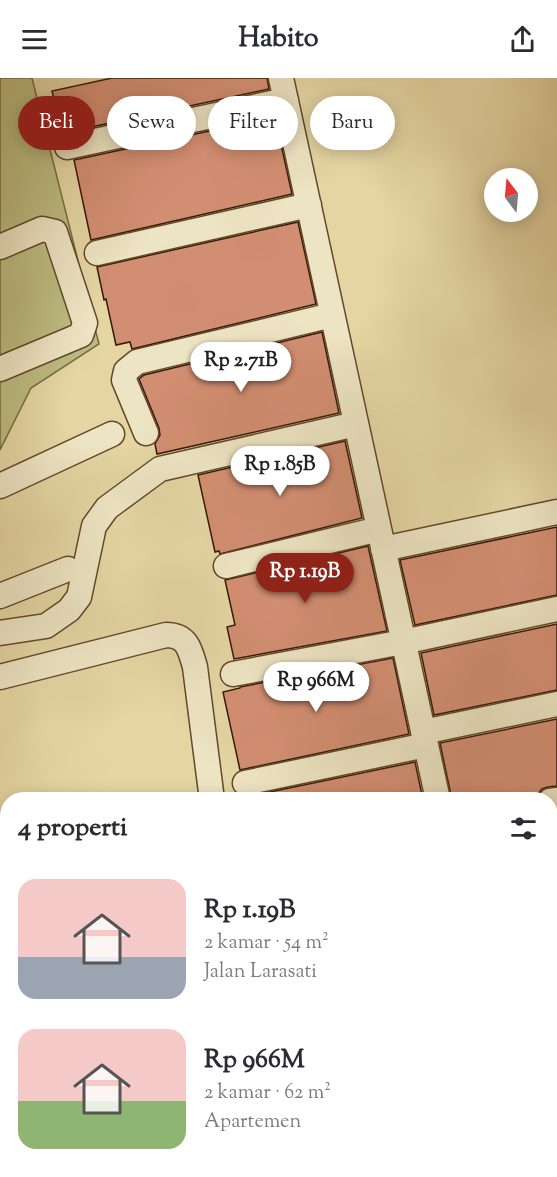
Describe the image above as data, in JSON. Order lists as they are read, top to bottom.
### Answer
{
  "north": "top",
  "page": {
    "header": "Habito",
    "chip": [
      "Beli",
      "Sewa",
      "Filter",
      "Baru"
    ],
    "price": [
      "Rp 2.71B",
      "Rp 1.85B",
      "Rp 1.19B",
      "Rp 966M"
    ],
    "heading": "4 properti",
    "list": [
      {
        "name": "Rp 1.19B",
        "note": "2 kamar · 54 m² · Jalan Larasati"
      },
      {
        "name": "Rp 966M",
        "note": "2 kamar · 62 m² · Apartemen"
      }
    ]
  }
}
